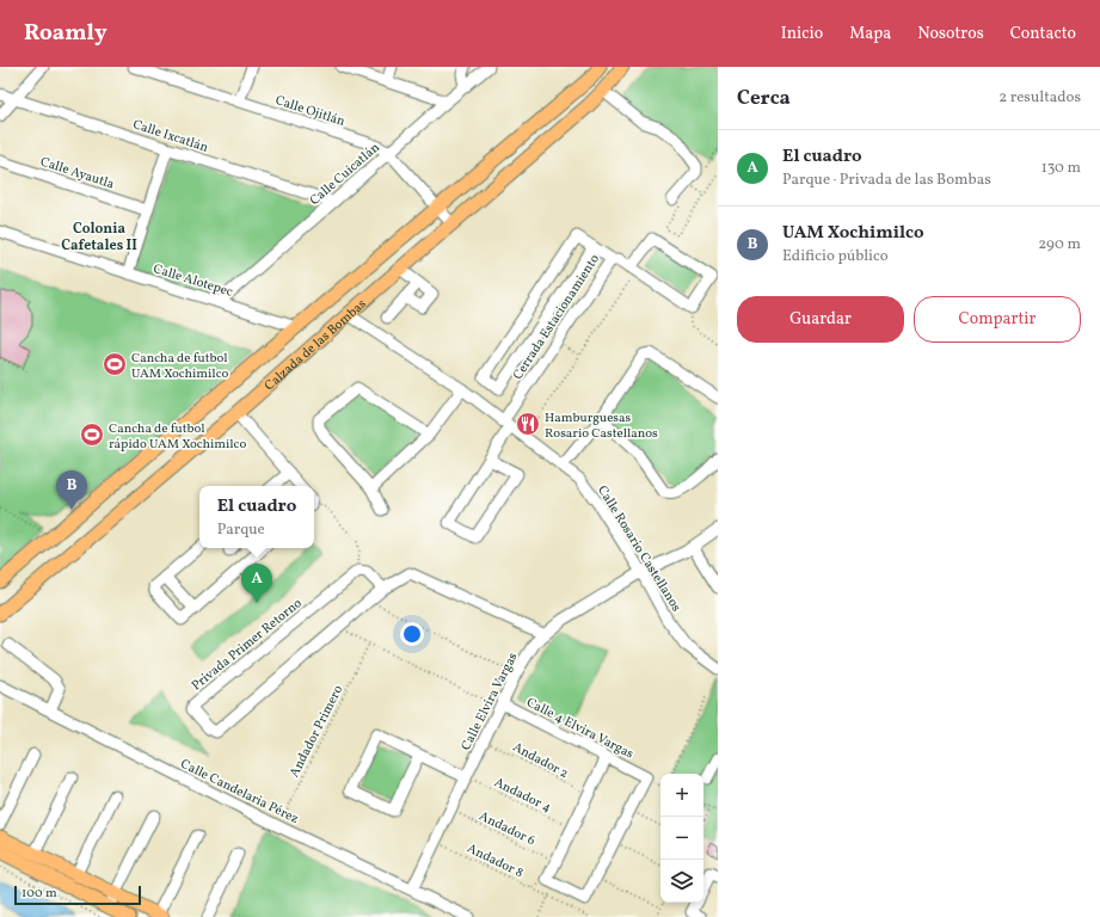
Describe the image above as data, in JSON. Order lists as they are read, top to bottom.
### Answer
{
  "streets": {
    "main road": ["Calzada de las Bombas"],
    "street": [
      "Calle Ojitlán",
      "Calle Ixcatlán",
      "Calle Ayautla",
      "Calle Cuicatlán",
      "Calle Alotepec",
      "Cerrada Estacionamiento",
      "Calle Rosario Castellanos",
      "Privada Primer Retorno",
      "Calle Elvira Vargas",
      "Calle 4 Elvira Vargas",
      "Calle Candelaria Pérez"
    ],
    "path": [
      "Andador Primero",
      "Andador 2",
      "Andador 4",
      "Andador 6",
      "Andador 8"
    ]
  },
  "crossings": [
    ["Calle Ojitlán", "Calle Cuicatlán"],
    ["Calle Ojitlán", "Calzada de las Bombas"],
    ["Calle Ixcatlán", "Calle Cuicatlán"],
    ["Calle Cuicatlán", "Calle Alotepec"],
    ["Calle Alotepec", "Calzada de las Bombas"],
    ["Cerrada Estacionamiento", "Calle Rosario Castellanos"],
    ["Calzada de las Bombas", "Calle Rosario Castellanos"],
    ["Calle Rosario Castellanos", "Calle Elvira Vargas"],
    ["Privada Primer Retorno", "Calle Elvira Vargas"],
    ["Calle Elvira Vargas", "Calle 4 Elvira Vargas"],
    ["Calle Elvira Vargas", "Andador 2"],
    ["Calle Elvira Vargas", "Calle Candelaria Pérez"],
    ["Calle Elvira Vargas", "Andador 4"],
    ["Calle Elvira Vargas", "Andador 6"],
    ["Calle Elvira Vargas", "Andador 8"],
    ["Andador Primero", "Calle Candelaria Pérez"]
  ],
  "districts": ["Colonia Cafetales II"],
  "places": {
    "sports": ["Cancha de futbol UAM Xochimilco", "Cancha de futbol rápido UAM Xochimilco"],
    "restaurant": ["Hamburguesas Rosario Castellanos"]
  },
  "scale_bar": "100 m",
  "page": {
    "header": "Roamly",
    "nav": [
      "Inicio",
      "Mapa",
      "Nosotros",
      "Contacto"
    ],
    "heading": ["Cerca", "2 resultados"],
    "list": [
      {
        "mark": "A",
        "name": "El cuadro",
        "note": "Parque · Privada de las Bombas",
        "value": "130 m"
      },
      {
        "mark": "B",
        "name": "UAM Xochimilco",
        "note": "Edificio público",
        "value": "290 m"
      }
    ],
    "buttons": ["Guardar", "Compartir"],
    "pins": ["B", "A"],
    "popup": ["El cuadro", "Parque"],
    "map_buttons": ["+", "−"],
    "scale": "100 m"
  }
}
